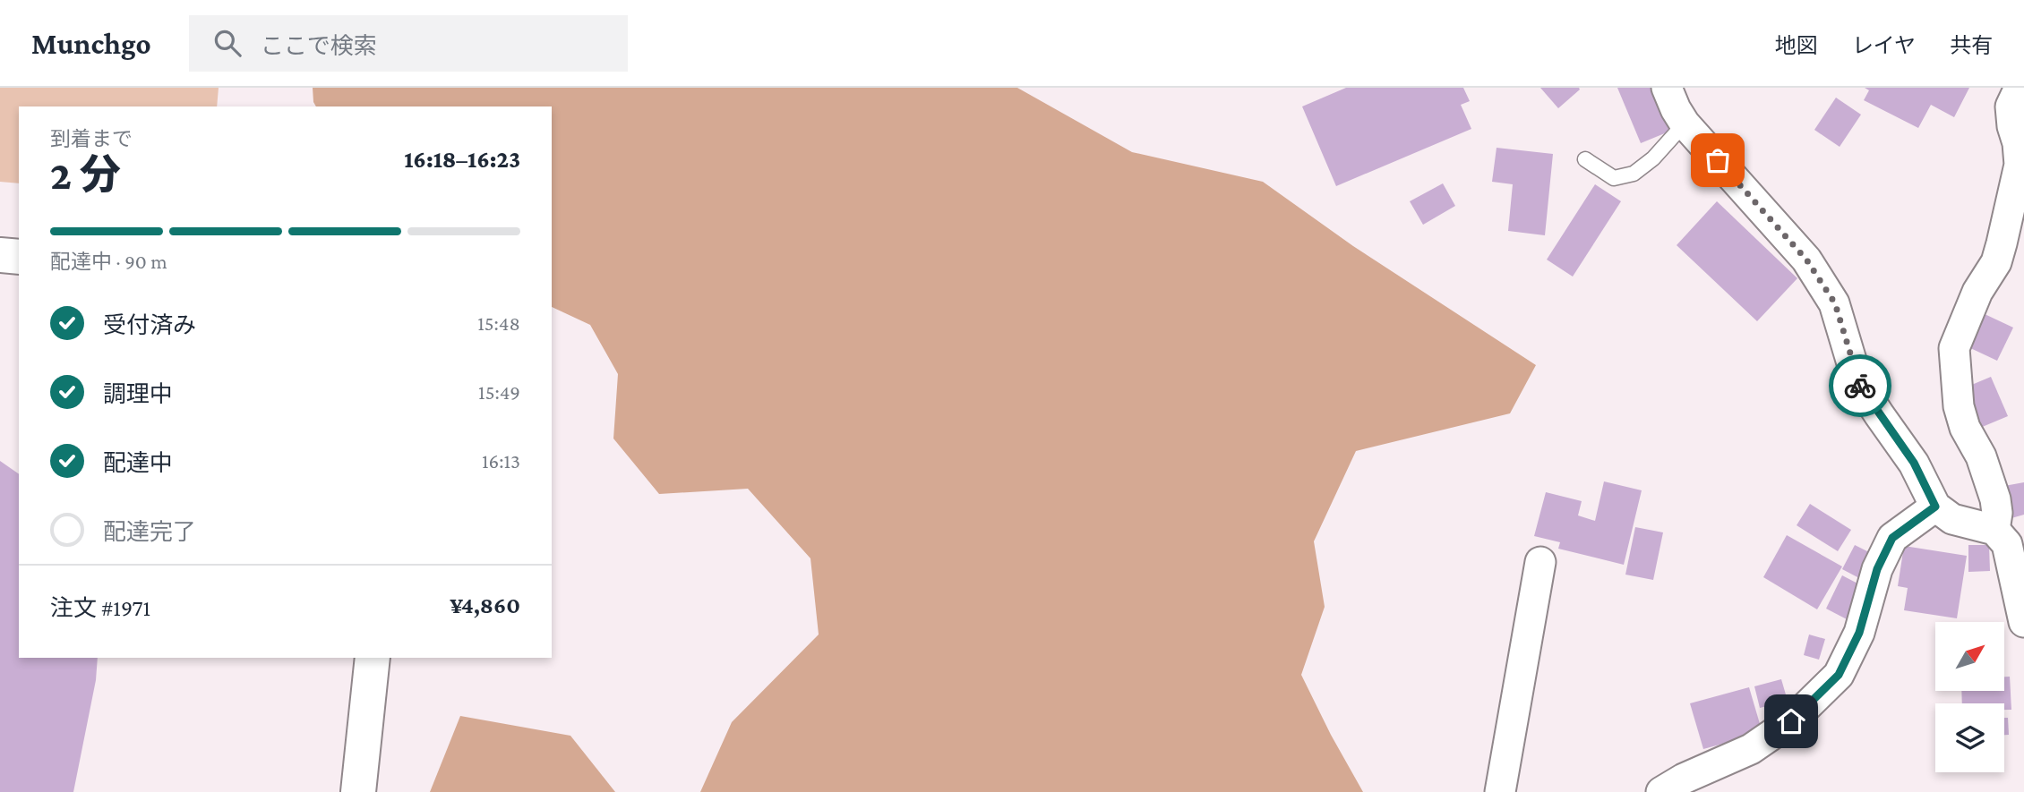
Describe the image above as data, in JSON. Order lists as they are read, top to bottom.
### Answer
{
  "north": "top right",
  "page": {
    "header": "Munchgo",
    "search": "ここで検索",
    "nav": ["地図", "レイヤ", "共有"],
    "heading": ["2 分", "到着まで", "16:18–16:23"],
    "panel": ["注文 #1971", "¥4,860"],
    "bar": "配達中 · 90 m",
    "list": [
      ["受付済み", "15:48"],
      ["調理中", "15:49"],
      ["配達中", "16:13"],
      "配達完了"
    ]
  }
}
